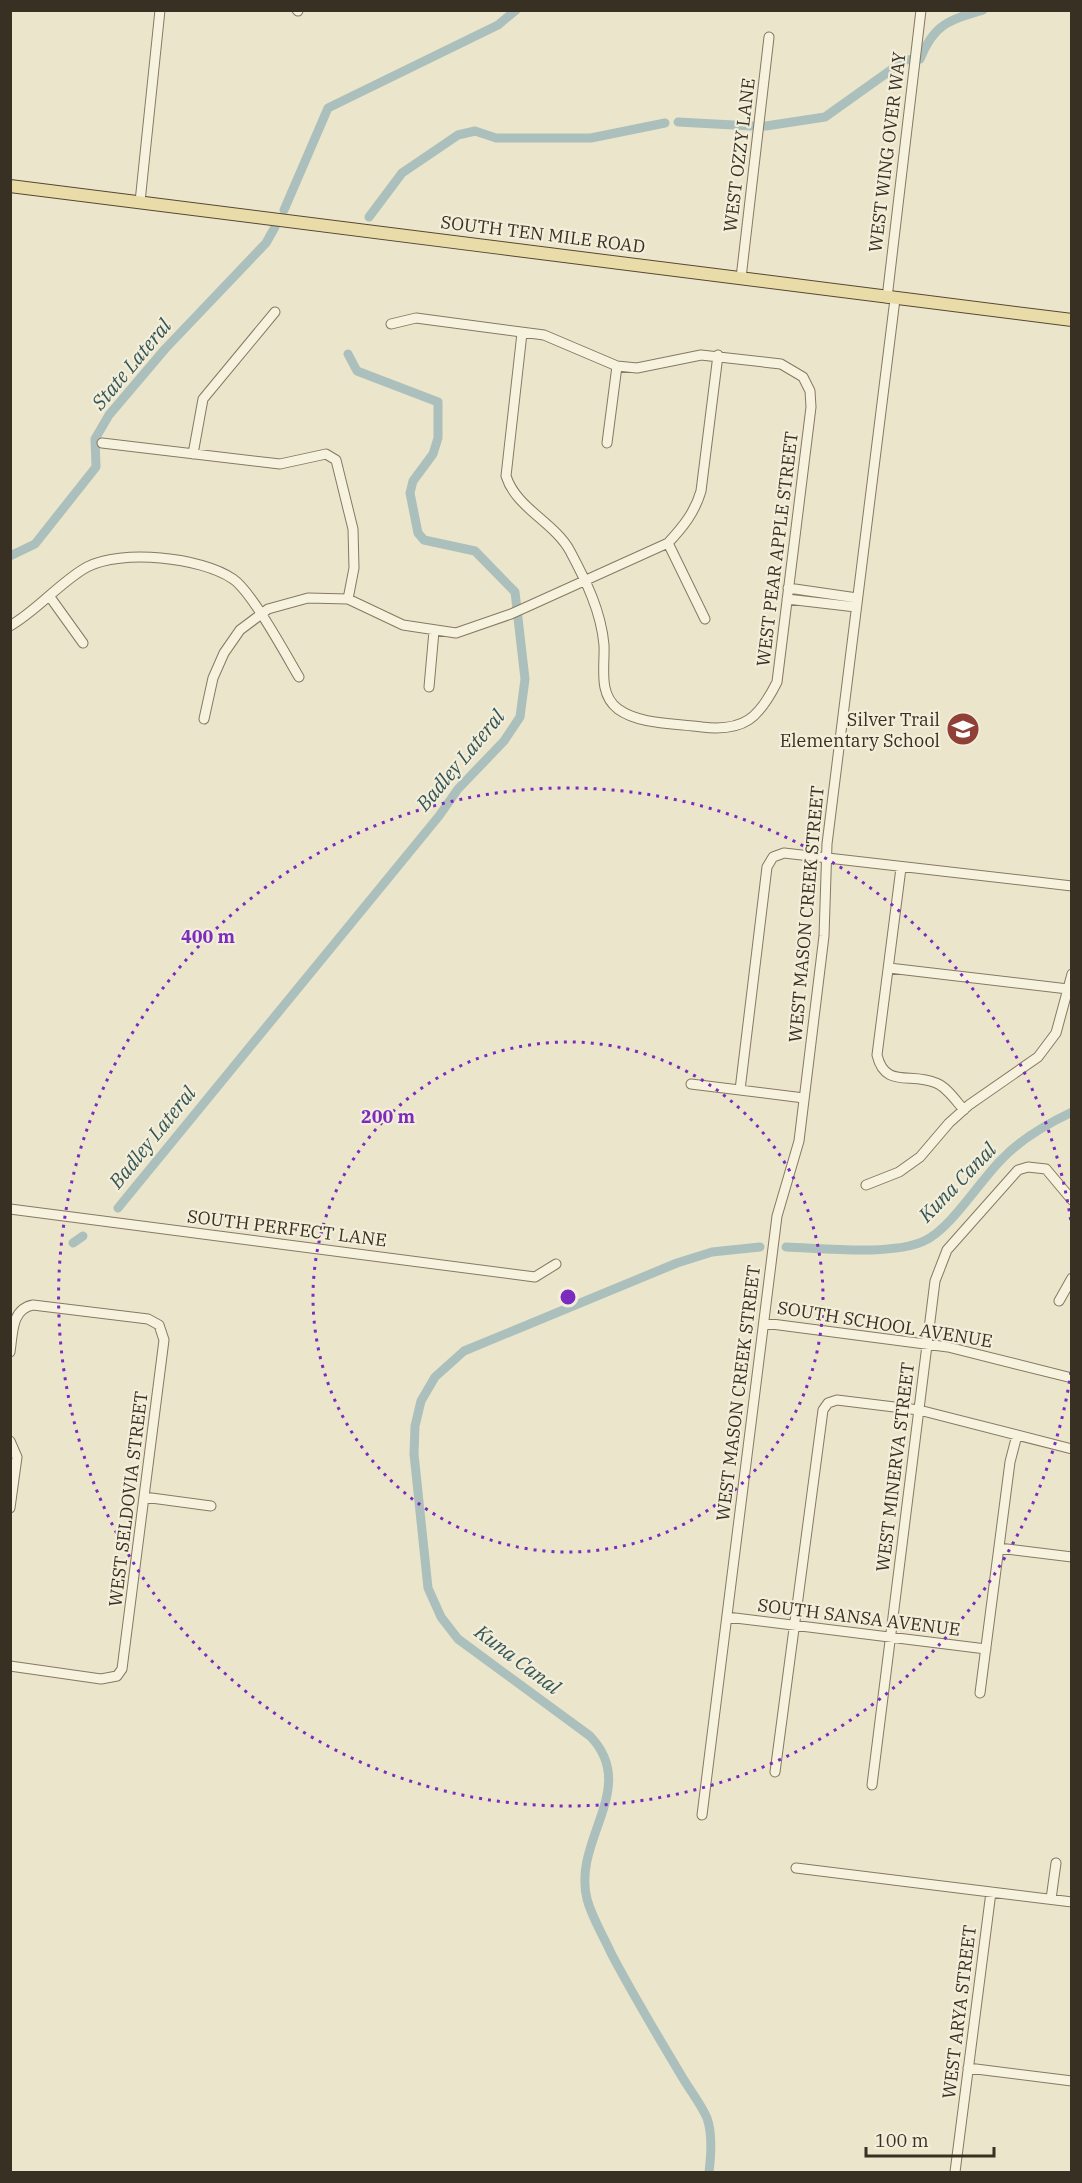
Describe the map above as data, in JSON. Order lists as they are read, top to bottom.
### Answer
{
  "streets": {
    "main road": ["SOUTH TEN MILE ROAD"],
    "street": [
      "WEST WING OVER WAY",
      "WEST OZZY LANE",
      "WEST PEAR APPLE STREET",
      "WEST MASON CREEK STREET",
      "SOUTH PERFECT LANE",
      "SOUTH SCHOOL AVENUE",
      "WEST MINERVA STREET",
      "WEST SELDOVIA STREET",
      "SOUTH SANSA AVENUE",
      "WEST ARYA STREET"
    ]
  },
  "crossings": [
    ["WEST WING OVER WAY", "SOUTH TEN MILE ROAD"],
    ["WEST WING OVER WAY", "WEST MASON CREEK STREET"],
    ["WEST OZZY LANE", "SOUTH TEN MILE ROAD"],
    ["SOUTH TEN MILE ROAD", "WEST MASON CREEK STREET"],
    ["WEST MASON CREEK STREET", "SOUTH SCHOOL AVENUE"],
    ["WEST MASON CREEK STREET", "SOUTH SANSA AVENUE"],
    ["SOUTH SCHOOL AVENUE", "WEST MINERVA STREET"],
    ["WEST MINERVA STREET", "SOUTH SANSA AVENUE"]
  ],
  "water": ["State Lateral", "Badley Lateral", "Kuna Canal"],
  "places": {
    "school or university": ["Silver Trail Elementary School"]
  },
  "scale_bar": "100 m",
  "rings": ["400 m", "200 m"]
}
